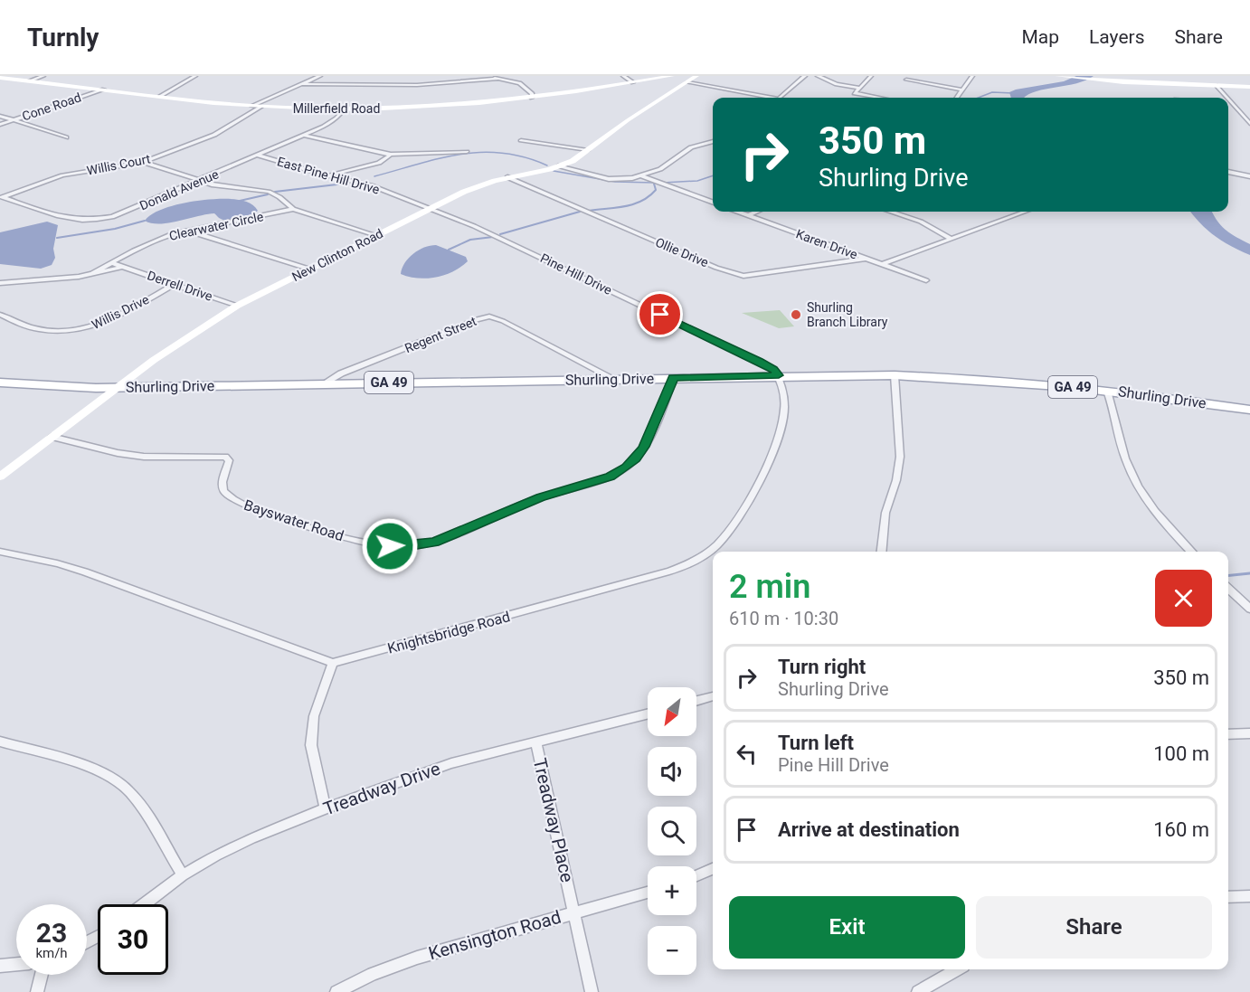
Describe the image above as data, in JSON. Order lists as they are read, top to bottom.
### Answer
{
  "streets": {
    "main road": ["Shurling Drive", "GA 49"],
    "street": [
      "Cone Road",
      "Millerfield Road",
      "Willis Court",
      "East Pine Hill Drive",
      "Donald Avenue",
      "Clearwater Circle",
      "Karen Drive",
      "Ollie Drive",
      "New Clinton Road",
      "Pine Hill Drive",
      "Derrell Drive",
      "Willis Drive",
      "Regent Street",
      "Bayswater Road",
      "Knightsbridge Road",
      "Treadway Drive",
      "Treadway Place",
      "Kensington Road"
    ]
  },
  "crossings": [
    ["Cone Road", "Millerfield Road"],
    ["Millerfield Road", "Willis Court"],
    ["Millerfield Road", "Donald Avenue"],
    ["Willis Court", "Donald Avenue"],
    ["East Pine Hill Drive", "Donald Avenue"],
    ["East Pine Hill Drive", "New Clinton Road"],
    ["East Pine Hill Drive", "Pine Hill Drive"],
    ["Clearwater Circle", "Derrell Drive"],
    ["Karen Drive", "Ollie Drive"],
    ["Ollie Drive", "New Clinton Road"],
    ["New Clinton Road", "Pine Hill Drive"],
    ["New Clinton Road", "Derrell Drive"],
    ["New Clinton Road", "Shurling Drive"],
    ["New Clinton Road", "Bayswater Road"],
    ["Pine Hill Drive", "Shurling Drive"],
    ["Pine Hill Drive", "Knightsbridge Road"],
    ["Derrell Drive", "Willis Drive"],
    ["Regent Street", "Shurling Drive"],
    ["Shurling Drive", "Bayswater Road"],
    ["Shurling Drive", "Knightsbridge Road"],
    ["Treadway Drive", "Treadway Place"],
    ["Treadway Place", "Kensington Road"]
  ],
  "places": ["Shurling Branch Library"],
  "north": "bottom left",
  "page": {
    "header": "Turnly",
    "nav": ["Map", "Layers", "Share"],
    "turn": ["350 m", "Shurling Drive"],
    "heading": ["2 min", "610 m · 10:30"],
    "list": [
      {
        "name": "Turn right",
        "note": "Shurling Drive",
        "value": "350 m"
      },
      {
        "name": "Turn left",
        "note": "Pine Hill Drive",
        "value": "100 m"
      },
      {
        "name": "Arrive at destination",
        "value": "160 m"
      }
    ],
    "map_buttons": ["+", "−"],
    "buttons": ["Exit", "Share"],
    "speed": "23 km/h",
    "limit": "30"
  }
}
